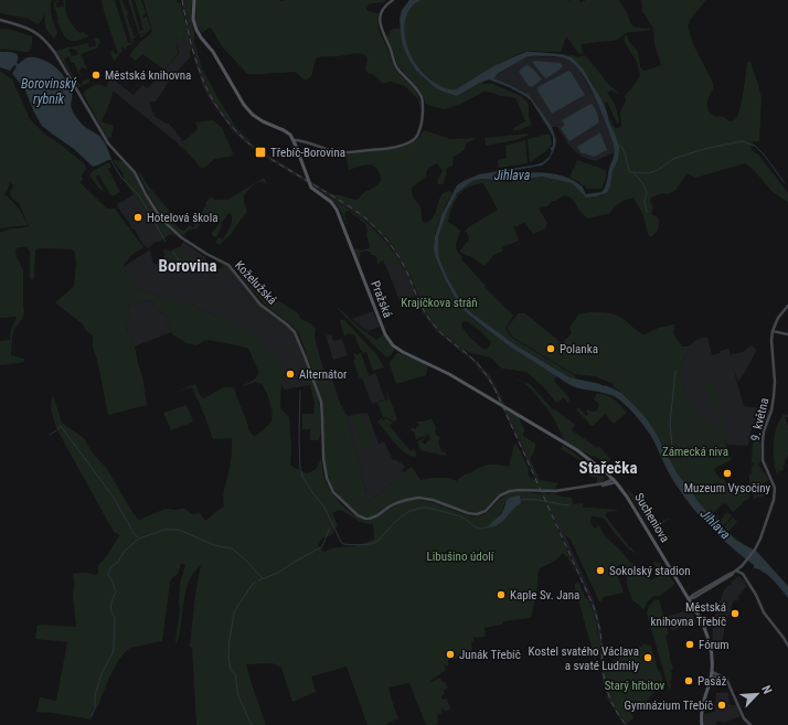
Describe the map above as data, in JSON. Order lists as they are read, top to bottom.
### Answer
{
  "streets": {
    "main road": [
      "Koželužská",
      "Pražská",
      "9. května",
      "Sucheniova"
    ]
  },
  "crossings": [
    ["Pražská", "Sucheniova"]
  ],
  "districts": ["Borovina", "Stařečka"],
  "water": ["Borovinský rybník", "Jihlava"],
  "parks": [
    "Krajíčkova stráň",
    "Zámecká niva",
    "Libušino údolí",
    "Starý hřbitov"
  ],
  "places": {
    "other": [
      "Městská knihovna",
      "Hotelová škola",
      "Polanka",
      "Alternátor",
      "Muzeum Vysočiny",
      "Sokolský stadion",
      "Kaple Sv. Jana",
      "Městská knihovna Třebíč",
      "Fórum",
      "Junák Třebíč",
      "Kostel svatého Václava a svaté Ludmily",
      "Pasáž",
      "Gymnázium Třebíč"
    ],
    "transit": ["Třebíč-Borovina"]
  },
  "north": "top right"
}
